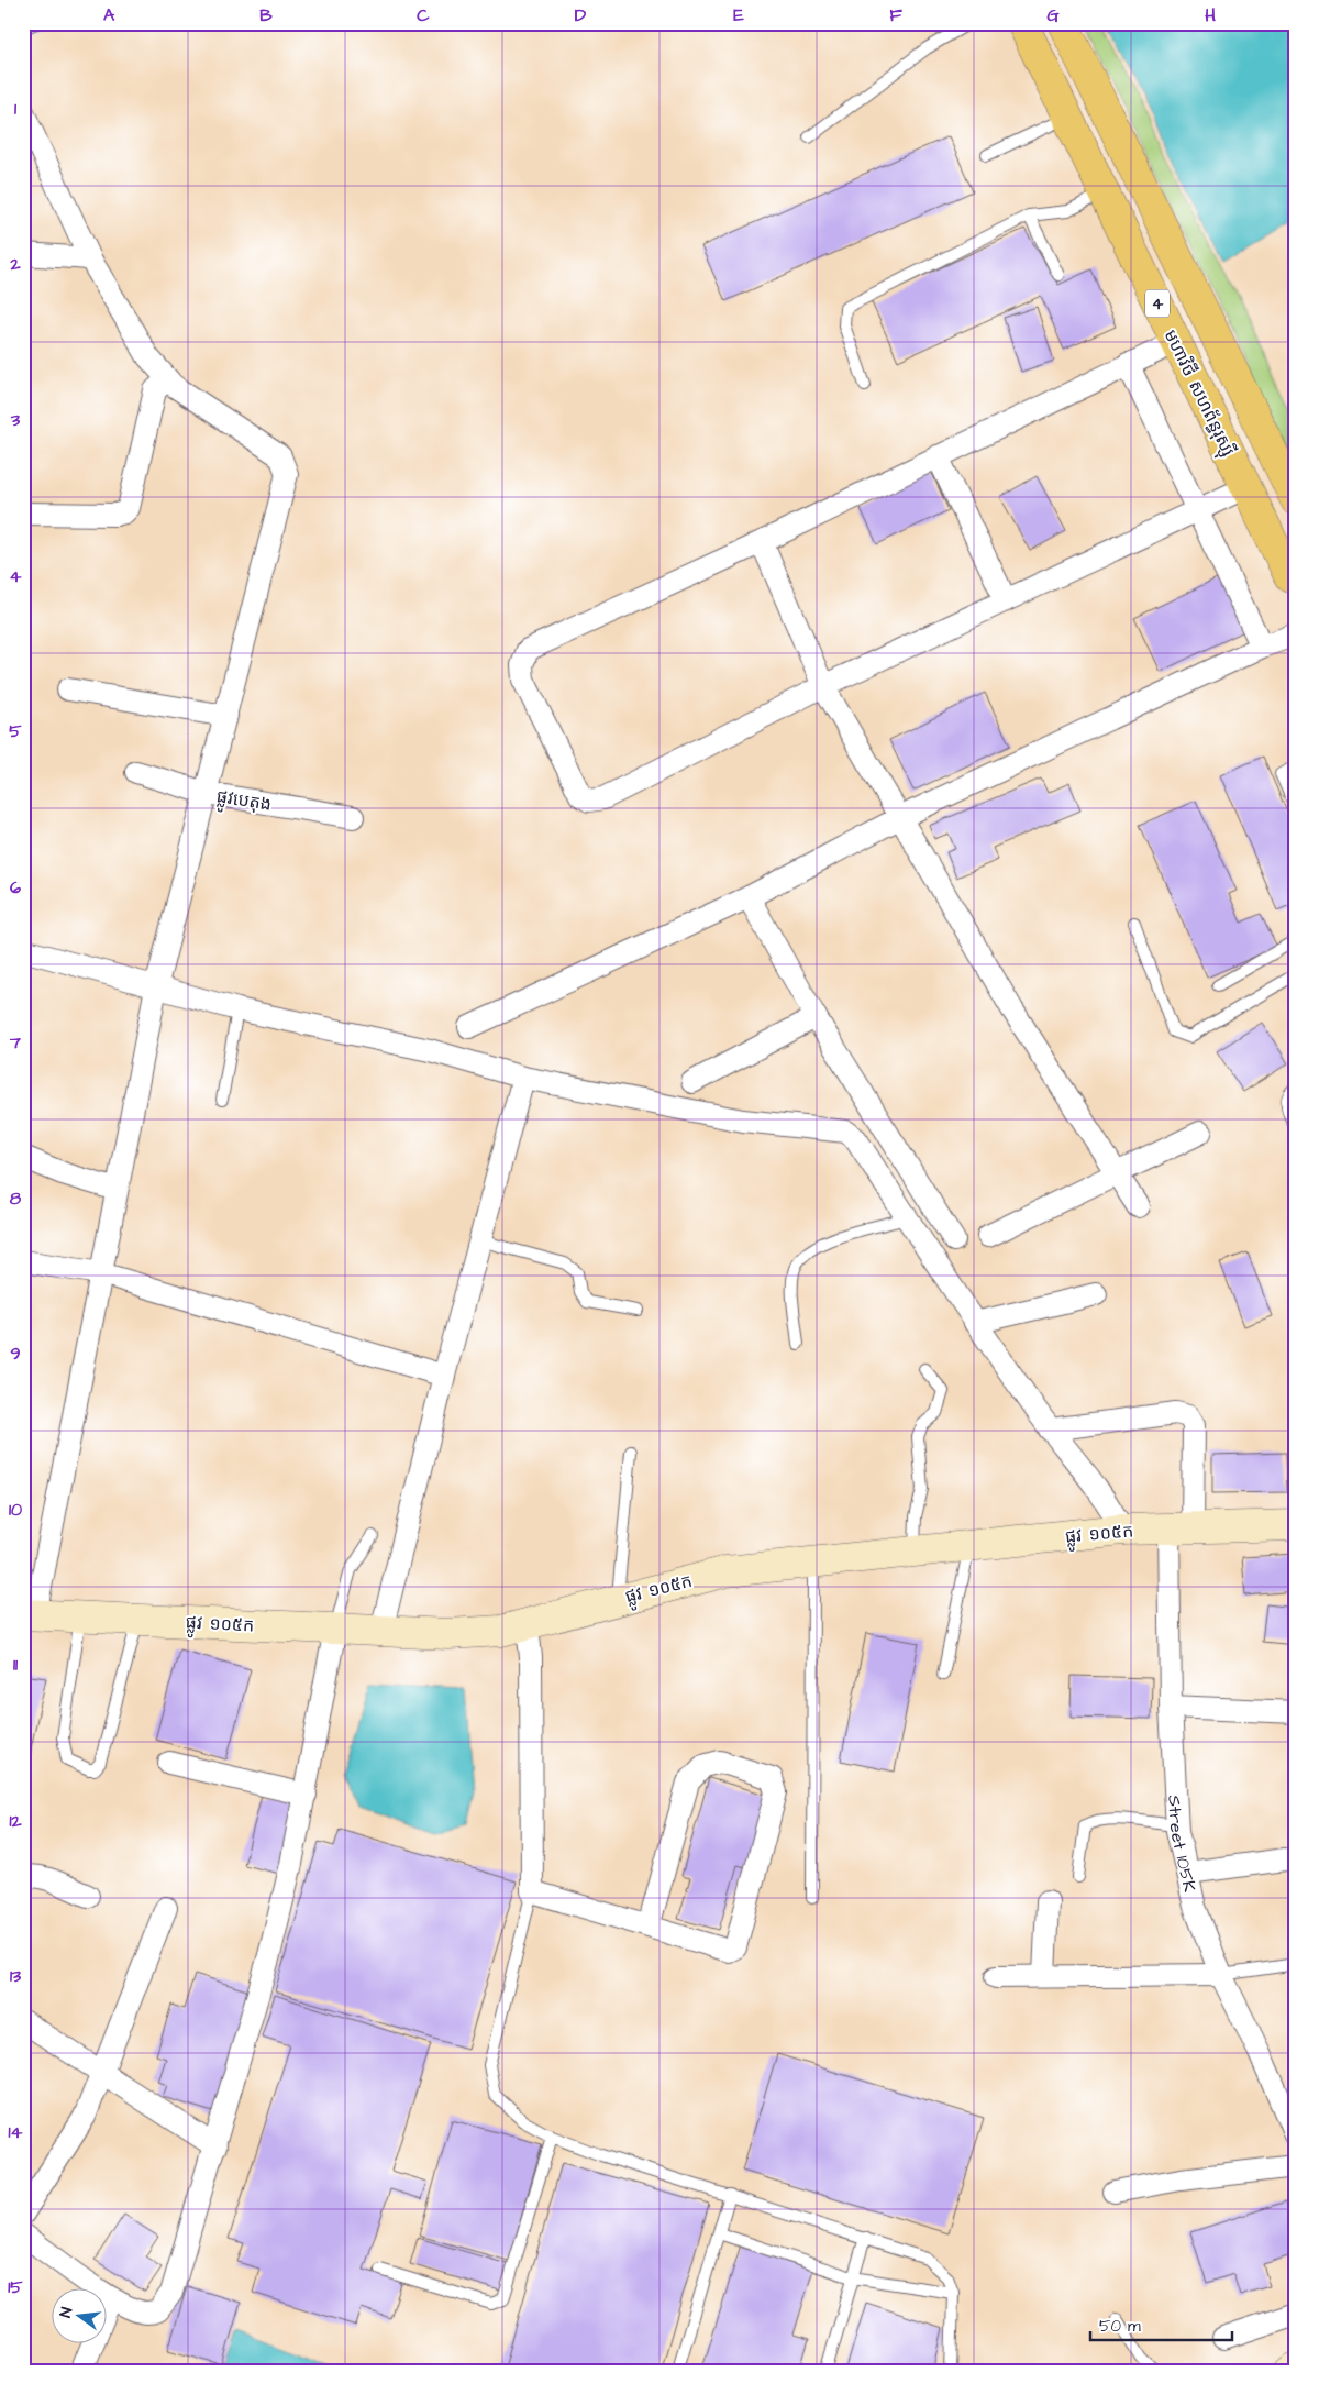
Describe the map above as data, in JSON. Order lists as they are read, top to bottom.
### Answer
{
  "streets": {
    "highway": ["4", "មហាវិថី សហព័ន្ធរុស្ស៊ី"],
    "main road": ["ផ្លូវ ១០៥ក"],
    "street": ["ផ្លូវបេតុង", "Street 105K"]
  },
  "crossings": [
    ["ផ្លូវ ១០៥ក", "Street 105K"]
  ],
  "scale_bar": "50 m",
  "north": "left",
  "grid": {
    "columns": [
      "A",
      "B",
      "C",
      "D",
      "E",
      "F",
      "G",
      "H"
    ],
    "rows": [
      "1",
      "2",
      "3",
      "4",
      "5",
      "6",
      "7",
      "8",
      "9",
      "10",
      "11",
      "12",
      "13",
      "14",
      "15"
    ]
  }
}
